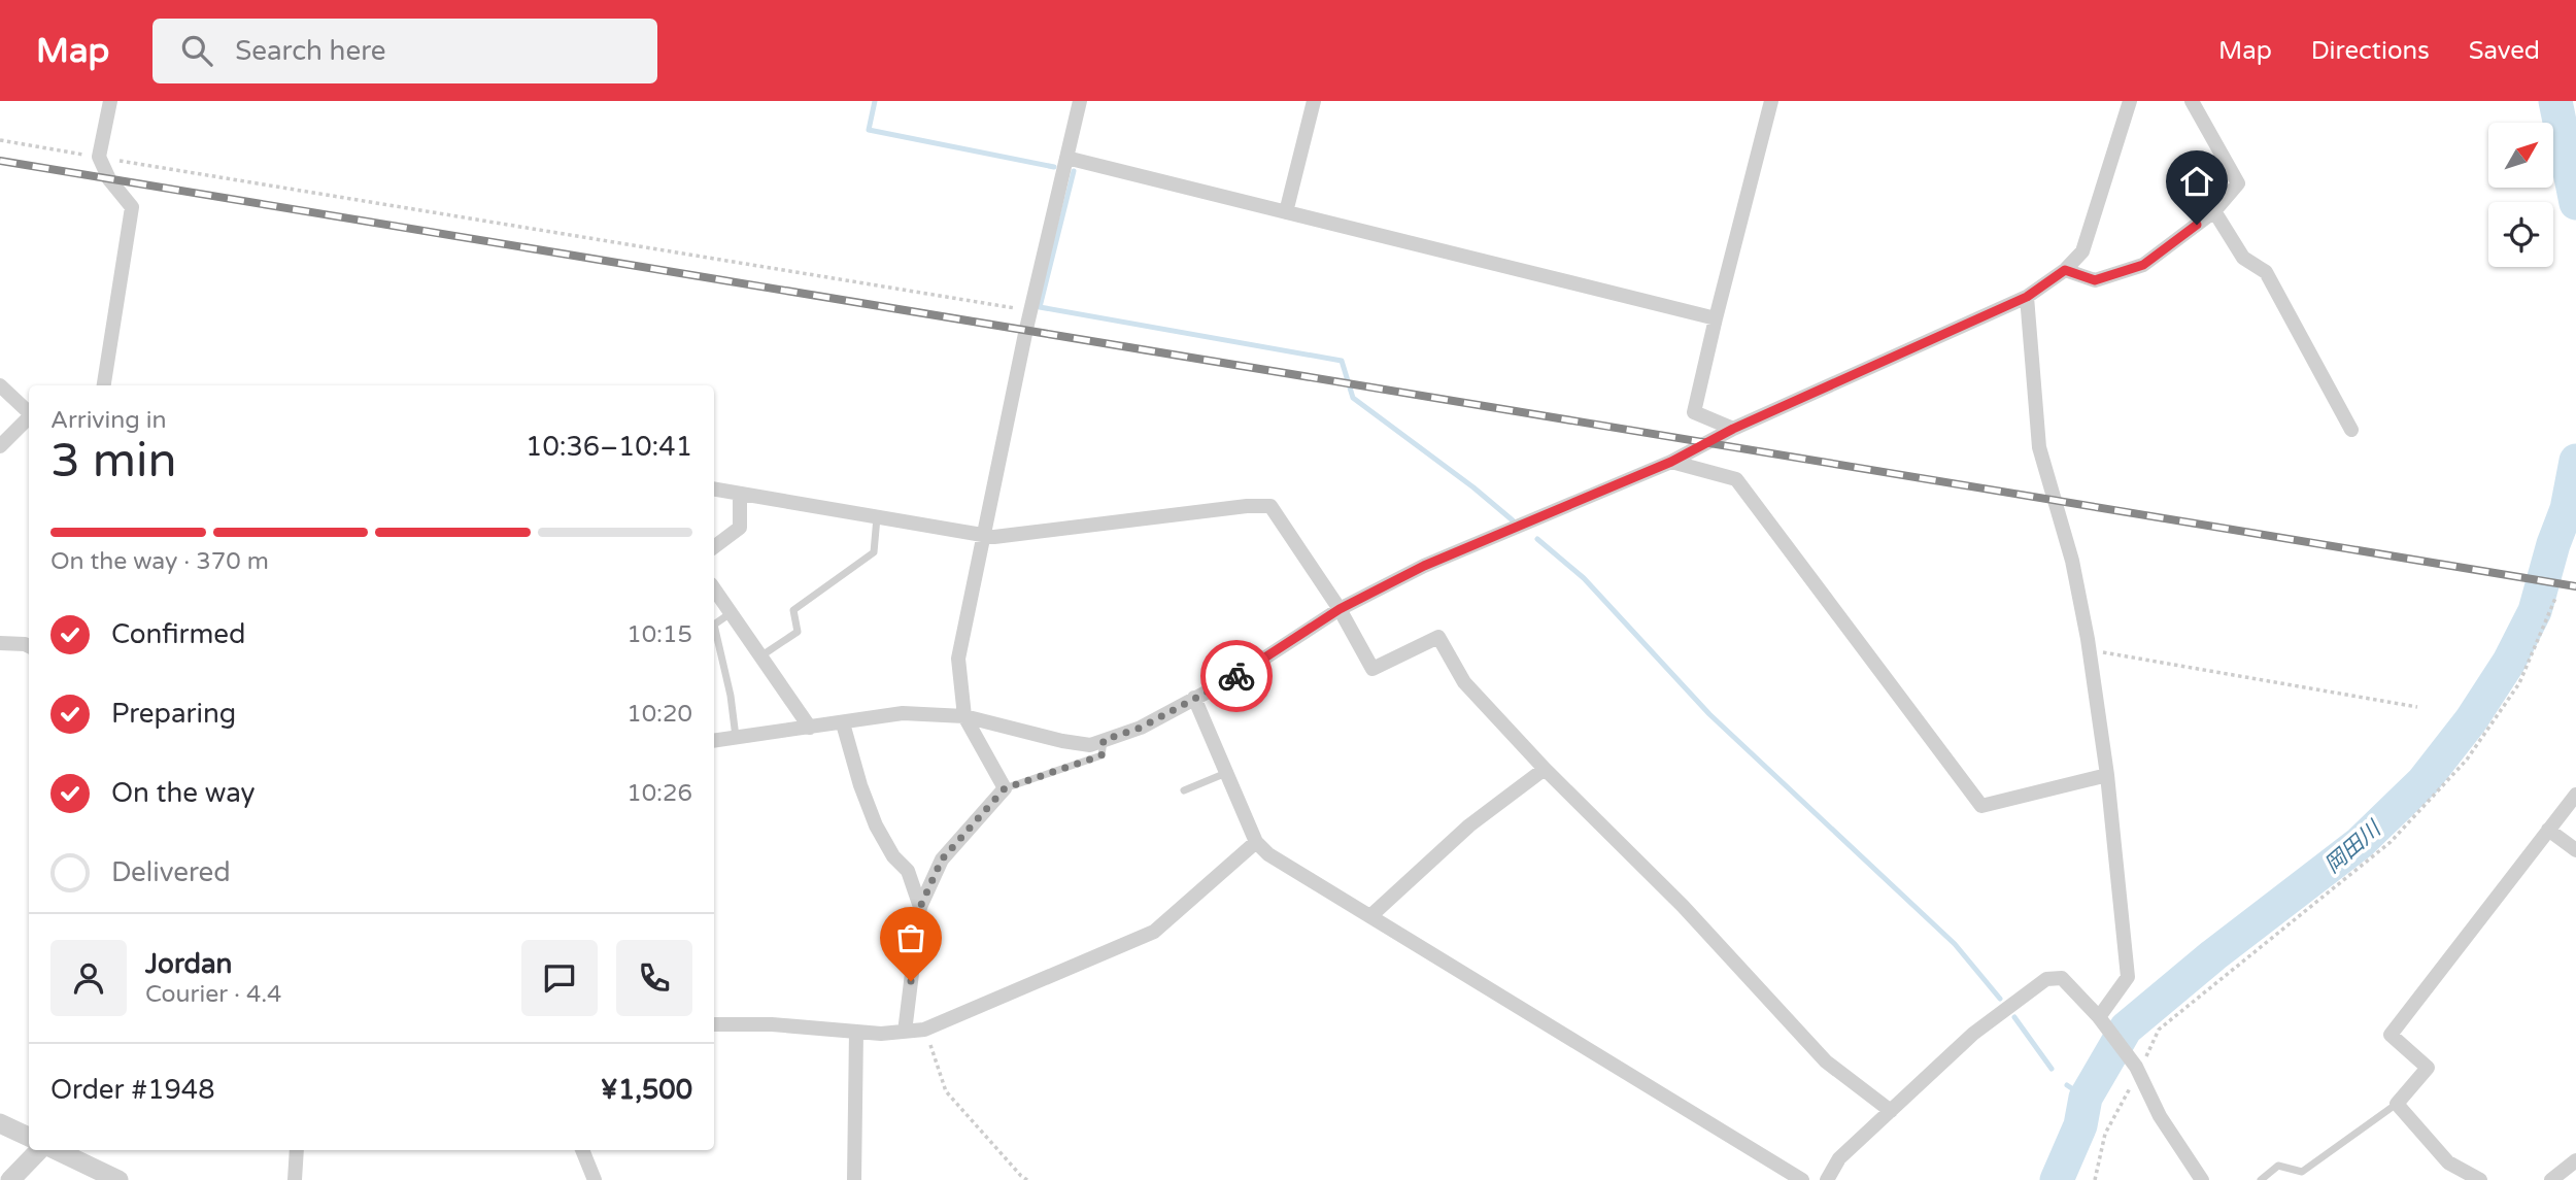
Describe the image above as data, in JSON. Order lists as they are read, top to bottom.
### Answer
{
  "water": ["岡田川"],
  "north": "top right",
  "page": {
    "header": "Map",
    "search": "Search here",
    "nav": ["Map", "Directions", "Saved"],
    "heading": ["3 min", "Arriving in", "10:36–10:41"],
    "panel": [
      "Jordan",
      "Courier · 4.4",
      "Order #1948",
      "¥1,500"
    ],
    "bar": "On the way · 370 m",
    "list": [
      ["Confirmed", "10:15"],
      ["Preparing", "10:20"],
      ["On the way", "10:26"],
      "Delivered"
    ]
  }
}
